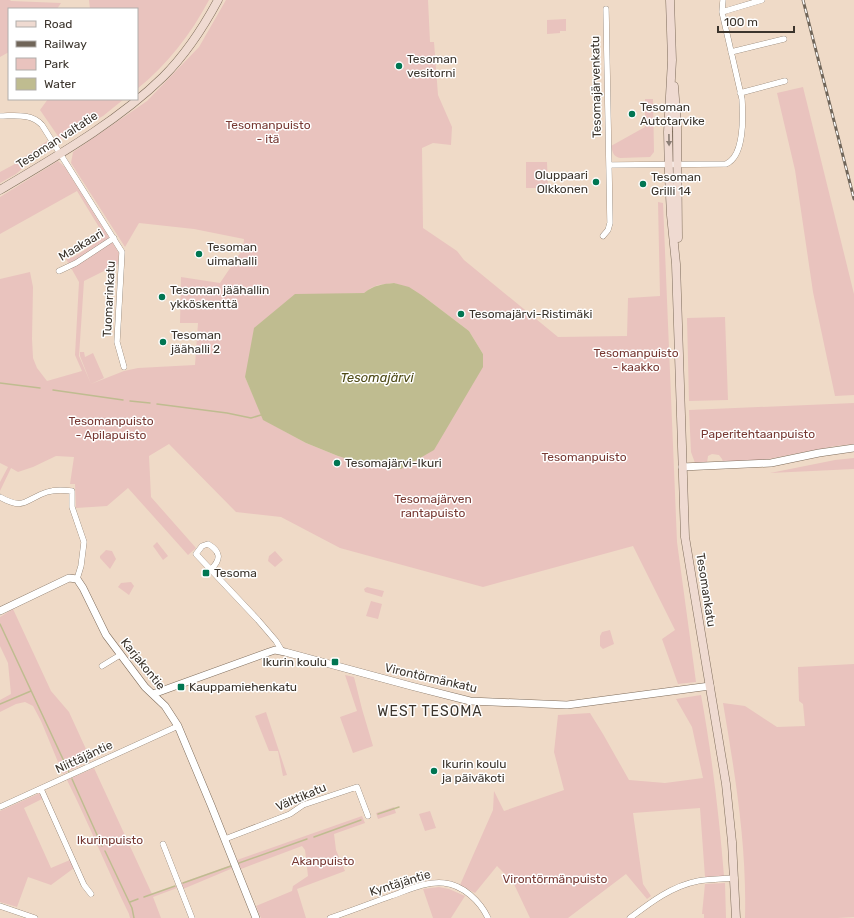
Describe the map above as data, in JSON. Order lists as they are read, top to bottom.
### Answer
{
  "streets": {
    "main road": ["Tesoman valtatie", "Tesomankatu"],
    "street": [
      "Tesomajärvenkatu",
      "Maakaari",
      "Tuomarinkatu",
      "Karjakontie",
      "Virontörmänkatu",
      "Niittäjäntie",
      "Välttikatu",
      "Kyntäjäntie"
    ]
  },
  "crossings": [
    ["Tesoman valtatie", "Tuomarinkatu"],
    ["Maakaari", "Tuomarinkatu"],
    ["Tesomankatu", "Virontörmänkatu"],
    ["Karjakontie", "Niittäjäntie"],
    ["Karjakontie", "Välttikatu"]
  ],
  "districts": ["WEST TESOMA"],
  "water": ["Tesomajärvi"],
  "parks": [
    "Tesomanpuisto - itä",
    "Tesomanpuisto - kaakko",
    "Tesomanpuisto - Apilapuisto",
    "Paperitehtaanpuisto",
    "Tesomanpuisto",
    "Tesomajärven rantapuisto",
    "Ikurinpuisto",
    "Akanpuisto",
    "Virontörmänpuisto"
  ],
  "places": {
    "other": [
      "Tesoman vesitorni",
      "Tesoman Autotarvike",
      "Oluppaari Olkkonen",
      "Tesoman Grilli 14",
      "Tesoman uimahalli",
      "Tesoman jäähallin ykköskenttä",
      "Tesomajärvi-Ristimäki",
      "Tesoman jäähalli 2",
      "Tesomajärvi-Ikuri",
      "Ikurin koulu ja päiväkoti"
    ],
    "transit": ["Tesoma", "Ikurin koulu", "Kauppamiehenkatu"]
  },
  "legend": [
    "Road",
    "Railway",
    "Park",
    "Water"
  ],
  "scale_bar": "100 m"
}
